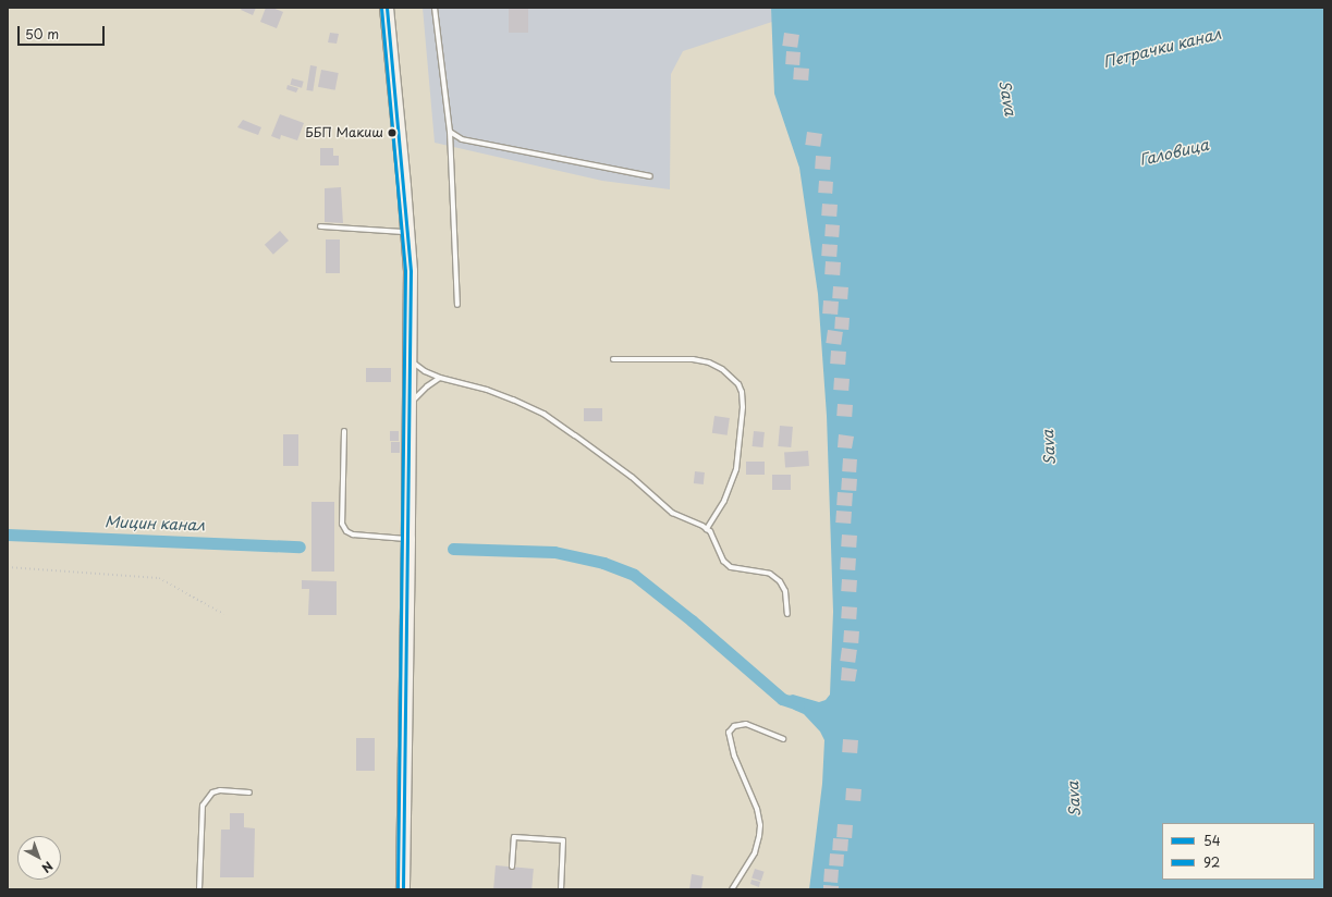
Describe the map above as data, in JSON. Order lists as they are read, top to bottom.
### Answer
{
  "water": [
    "Петрачки канал",
    "Sava",
    "Галовица",
    "Мицин канал"
  ],
  "places": ["ББП Макиш"],
  "lines": ["transit line 54", "transit line 92"],
  "legend": ["54", "92"],
  "scale_bar": "50 m",
  "north": "bottom right"
}
